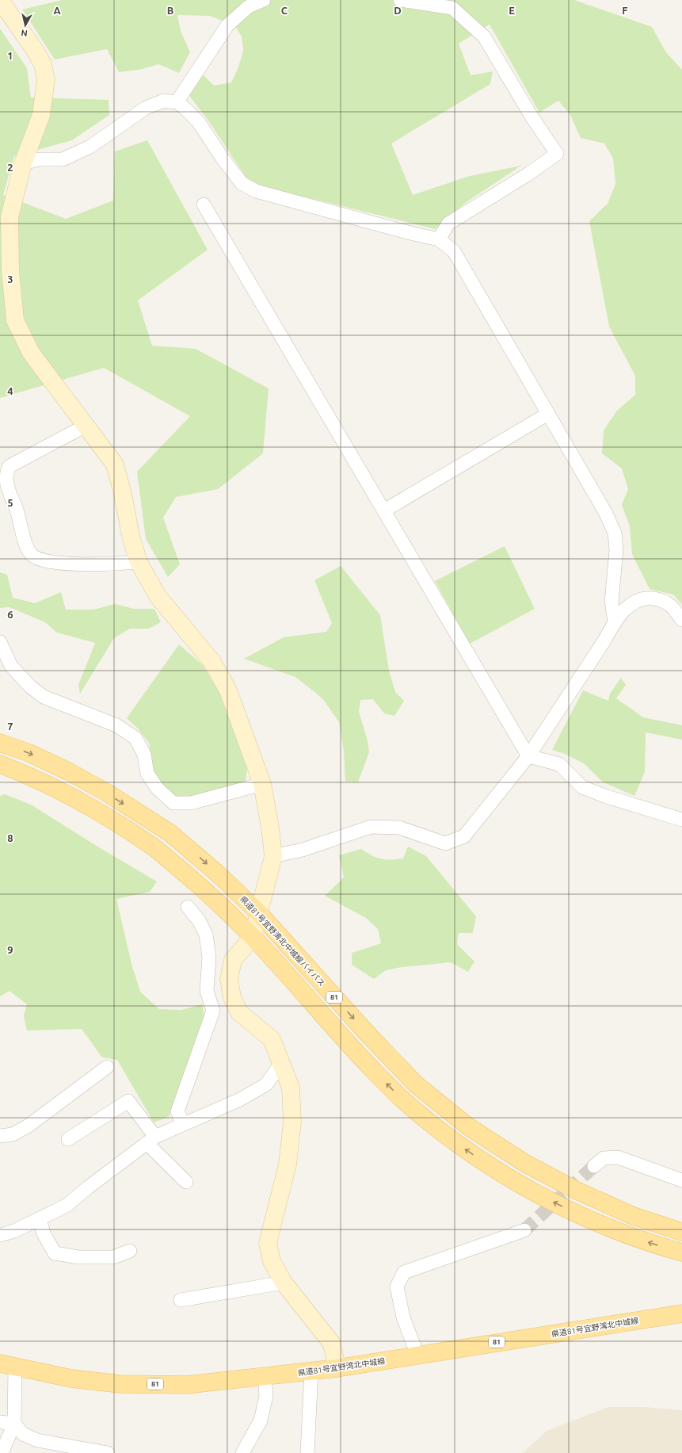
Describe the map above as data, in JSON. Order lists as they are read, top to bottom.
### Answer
{
  "streets": {
    "main road": ["県道81号宜野湾北中城線バイパス", "81", "県道81号宜野湾北中城線"]
  },
  "north": "bottom",
  "grid": {
    "columns": [
      "A",
      "B",
      "C",
      "D",
      "E",
      "F"
    ],
    "rows": [
      "1",
      "2",
      "3",
      "4",
      "5",
      "6",
      "7",
      "8",
      "9"
    ]
  }
}
